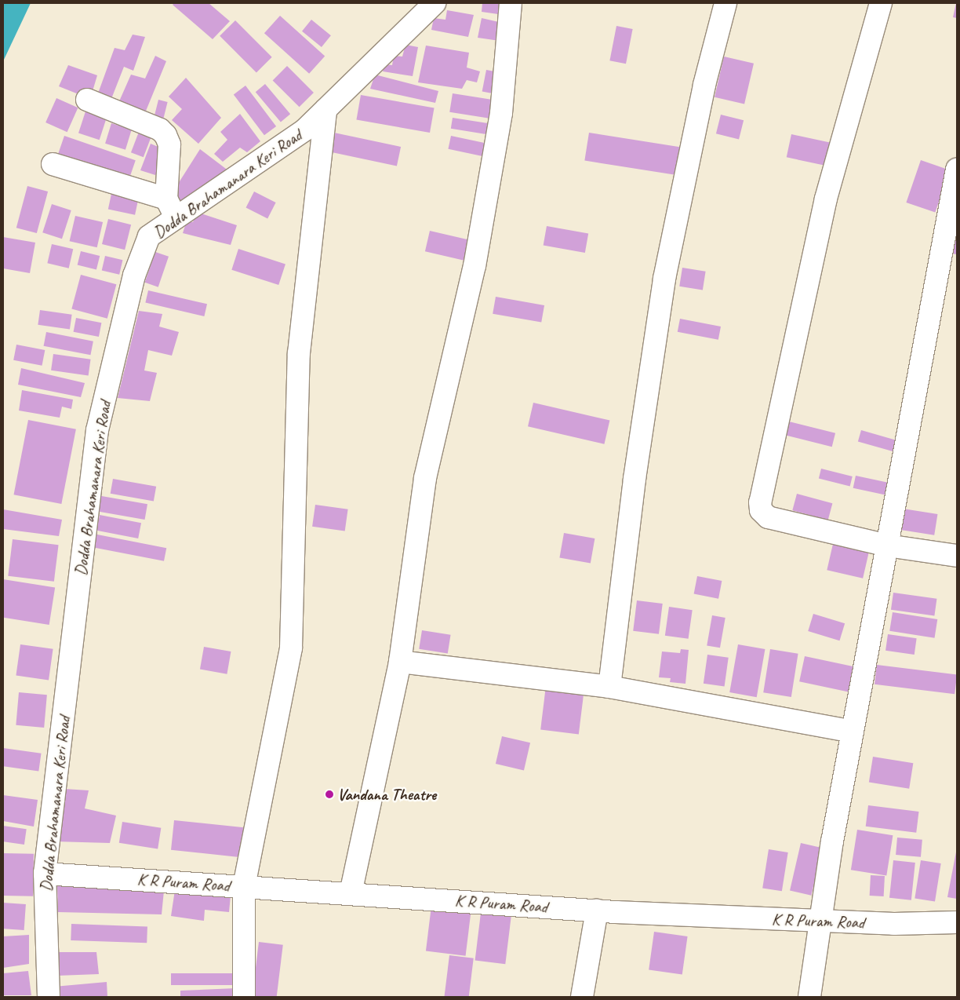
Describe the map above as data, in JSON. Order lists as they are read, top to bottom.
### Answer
{
  "streets": {
    "street": ["Dodda Brahamanara Keri Road", "K R Puram Road"]
  },
  "crossings": [
    ["Dodda Brahamanara Keri Road", "K R Puram Road"]
  ],
  "places": ["Vandana Theatre"]
}
